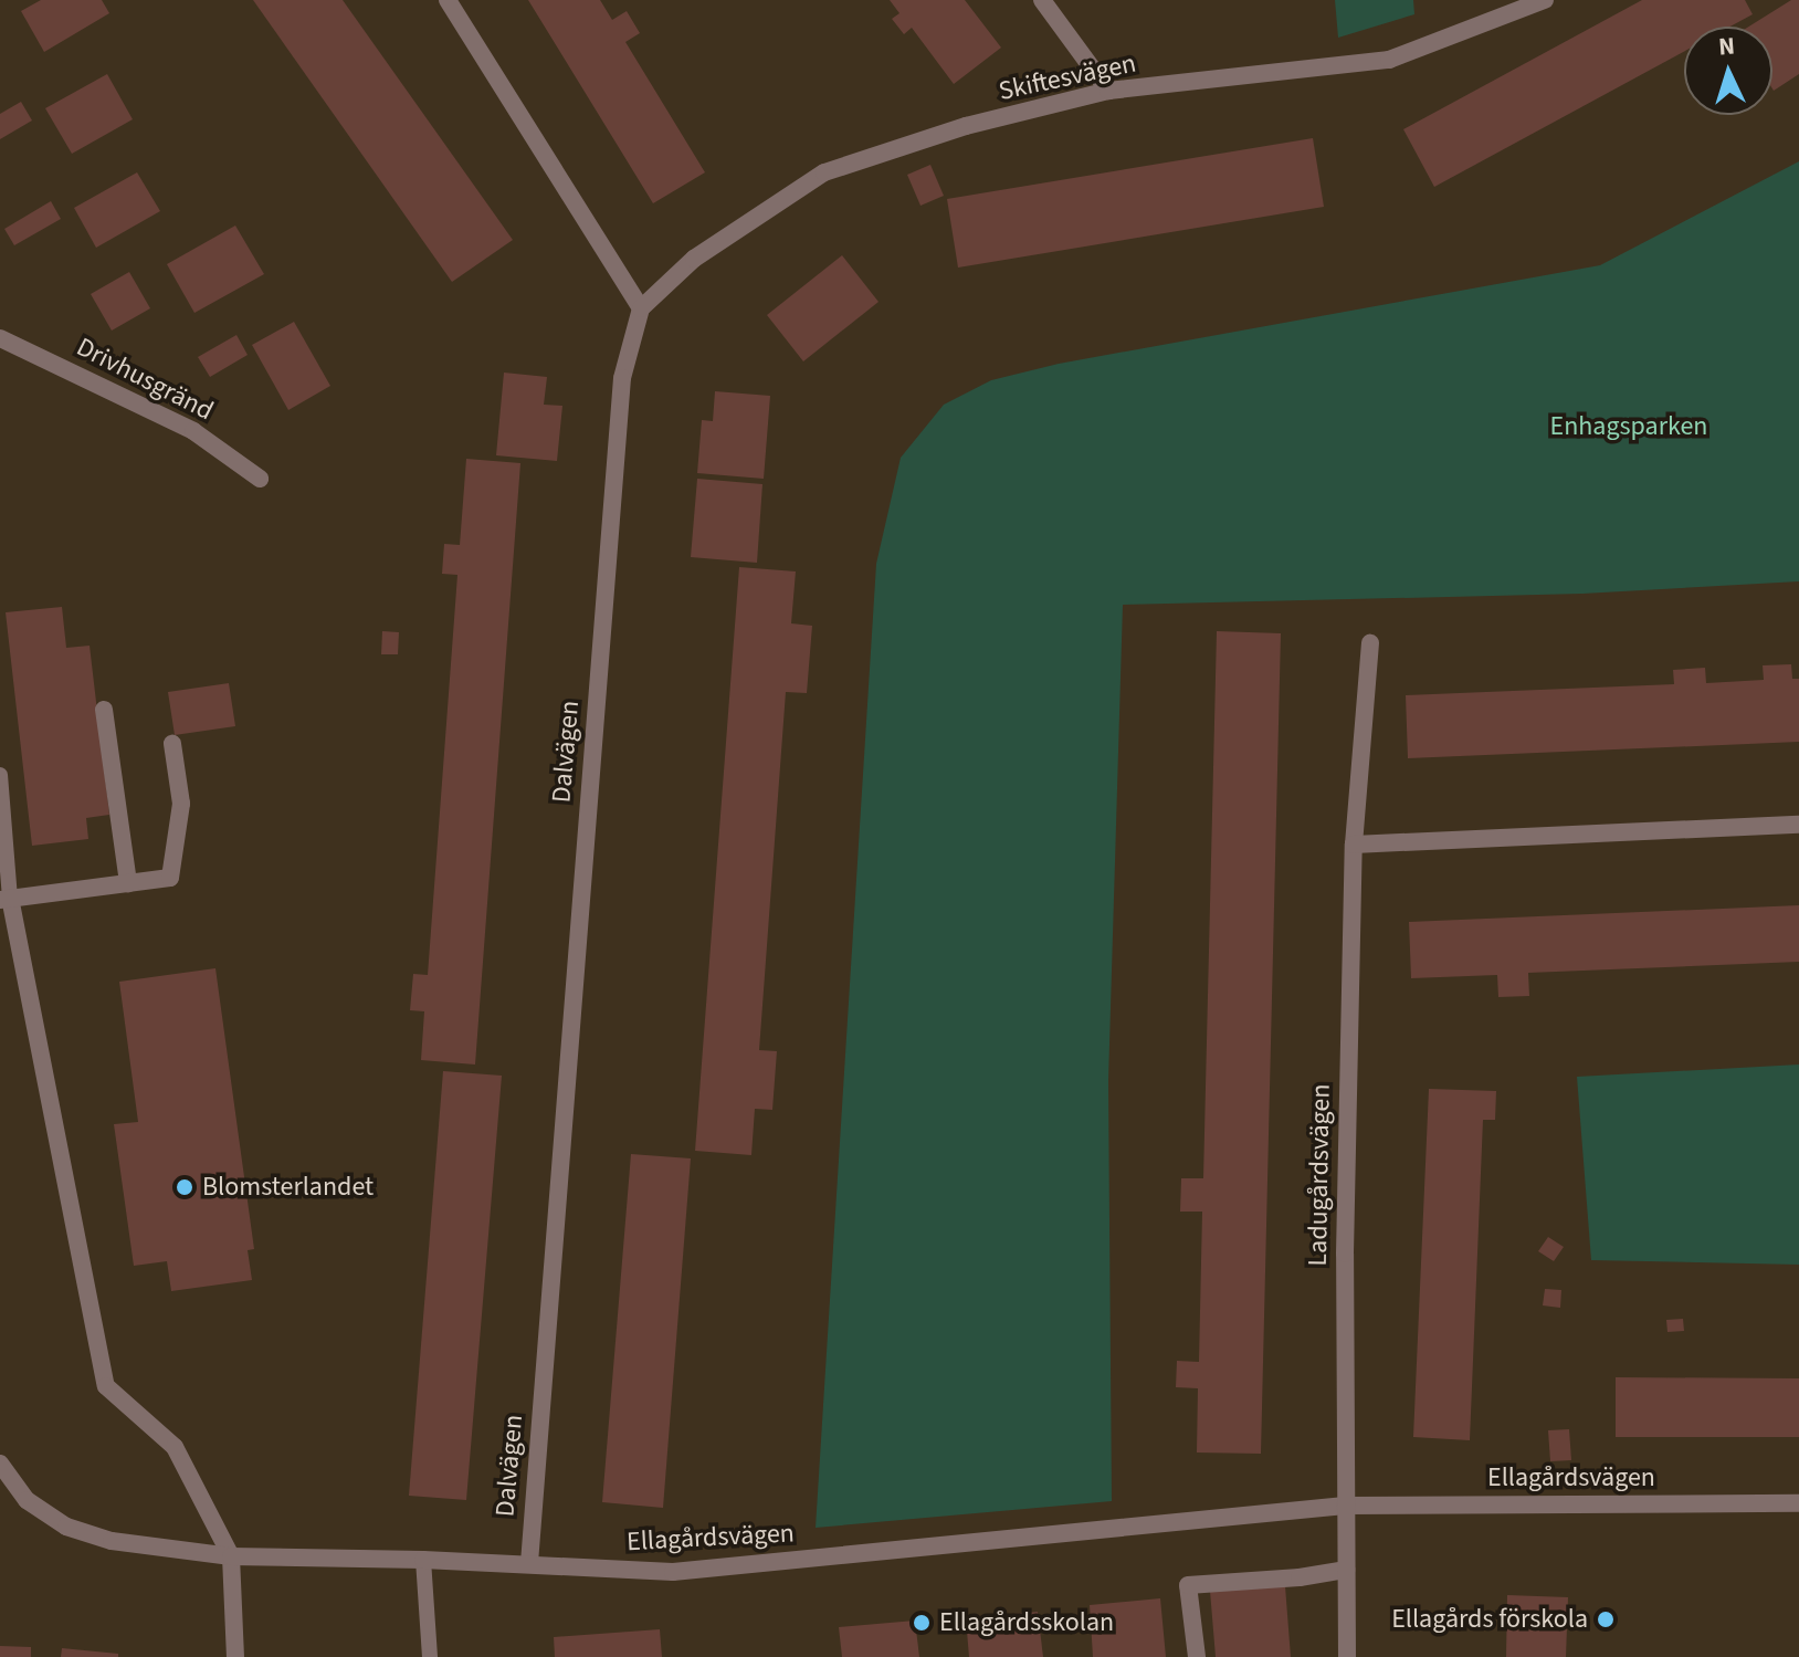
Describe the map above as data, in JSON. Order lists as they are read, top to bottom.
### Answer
{
  "streets": {
    "street": [
      "Skiftesvägen",
      "Drivhusgränd",
      "Dalvägen",
      "Ladugårdsvägen",
      "Ellagårdsvägen"
    ]
  },
  "crossings": [
    ["Skiftesvägen", "Dalvägen"],
    ["Dalvägen", "Ellagårdsvägen"],
    ["Ladugårdsvägen", "Ellagårdsvägen"]
  ],
  "parks": ["Enhagsparken"],
  "places": ["Blomsterlandet", "Ellagårds förskola", "Ellagårdsskolan"],
  "north": "top"
}
